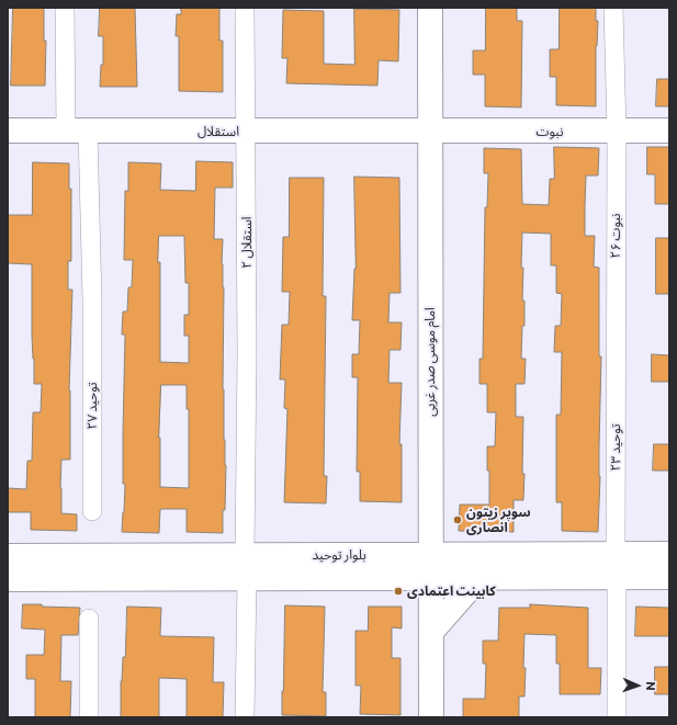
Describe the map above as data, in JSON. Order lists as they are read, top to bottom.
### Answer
{
  "streets": {
    "street": [
      "استقلال",
      "نبوت",
      "نبوت ۲۶",
      "استقلال ۲",
      "امام موسی صدر غربی",
      "توحید ۲۷",
      "توحید ۲۳",
      "بلوار توحید"
    ]
  },
  "crossings": [
    ["استقلال", "نبوت"],
    ["استقلال", "استقلال ۲"],
    ["استقلال", "امام موسی صدر غربی"],
    ["استقلال", "توحید ۲۷"],
    ["نبوت", "نبوت ۲۶"],
    ["نبوت", "امام موسی صدر غربی"],
    ["نبوت ۲۶", "توحید ۲۳"],
    ["استقلال ۲", "بلوار توحید"],
    ["امام موسی صدر غربی", "بلوار توحید"],
    ["توحید ۲۳", "بلوار توحید"]
  ],
  "places": ["سوپر زیتون انصاری", "کابینت اعتمادی"],
  "north": "right"
}
